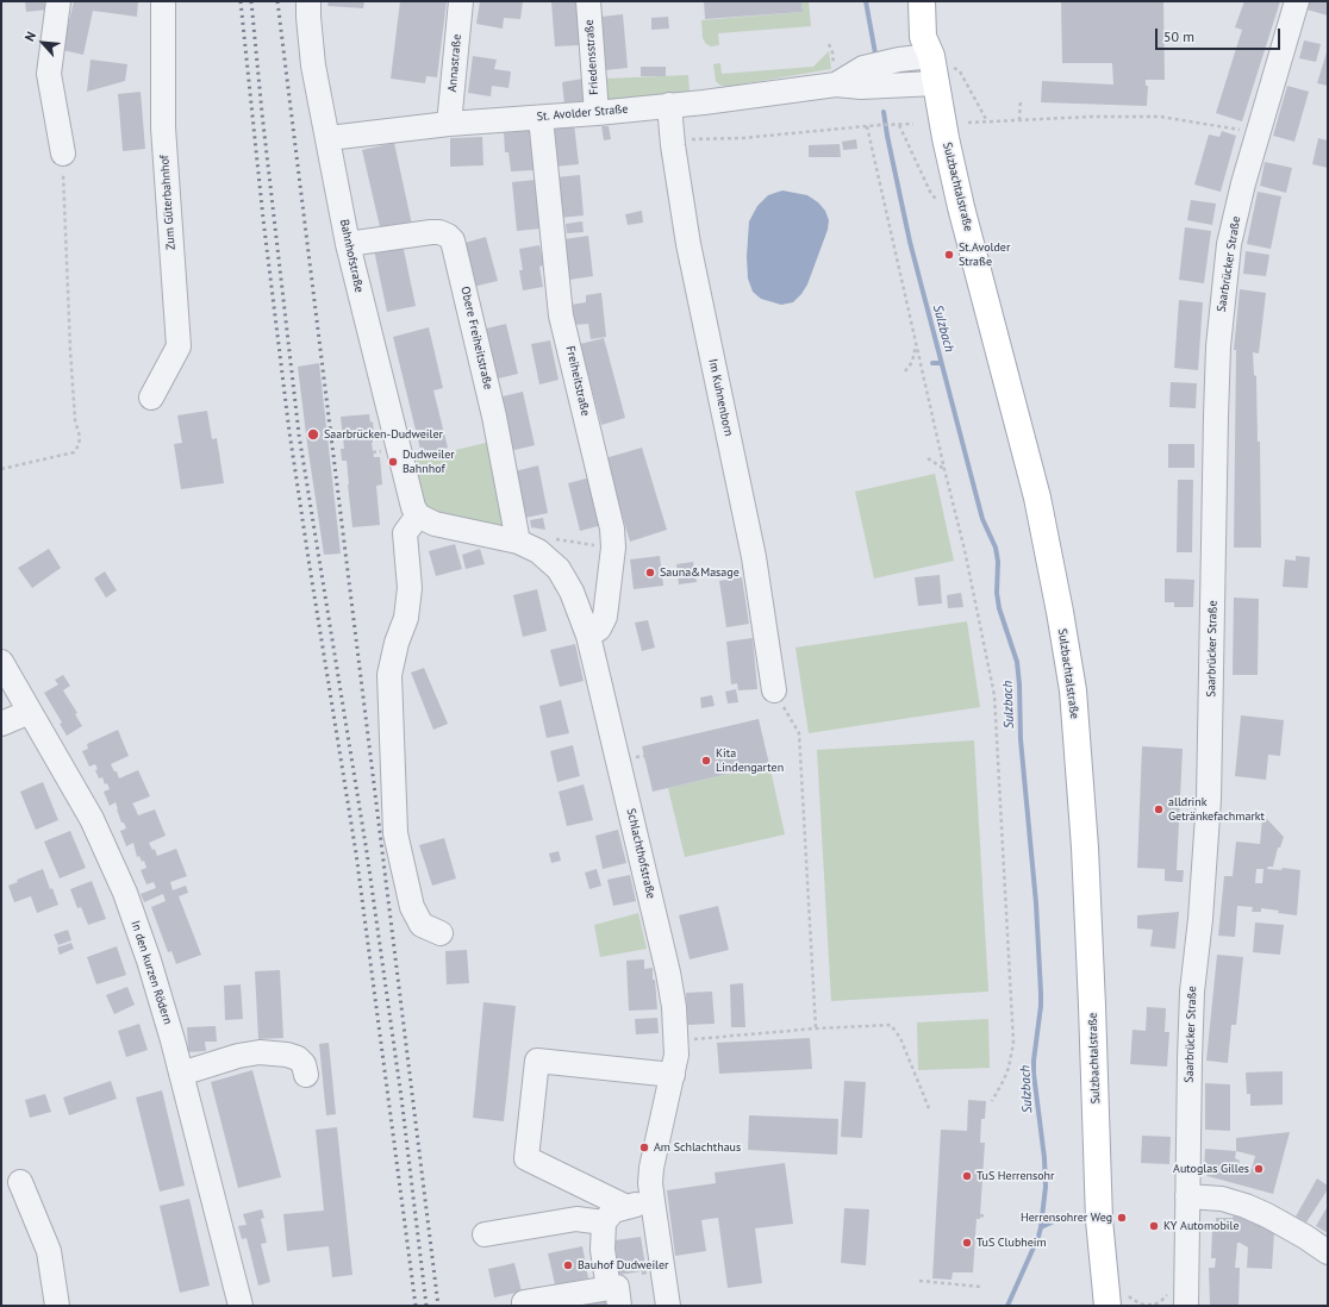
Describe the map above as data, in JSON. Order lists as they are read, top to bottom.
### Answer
{
  "streets": {
    "main road": ["Sulzbachtalstraße"],
    "street": [
      "Friedensstraße",
      "Annastraße",
      "St. Avolder Straße",
      "Zum Güterbahnhof",
      "Bahnhofstraße",
      "Saarbrücker Straße",
      "Obere Freiheitstraße",
      "Freiheitstraße",
      "Im Kuhnenborn",
      "Schlachthofstraße",
      "In den kurzen Rödern"
    ]
  },
  "crossings": [
    ["Friedensstraße", "St. Avolder Straße"],
    ["Annastraße", "St. Avolder Straße"],
    ["St. Avolder Straße", "Sulzbachtalstraße"],
    ["St. Avolder Straße", "Bahnhofstraße"],
    ["St. Avolder Straße", "Freiheitstraße"],
    ["St. Avolder Straße", "Im Kuhnenborn"],
    ["Bahnhofstraße", "Obere Freiheitstraße"],
    ["Bahnhofstraße", "Schlachthofstraße"],
    ["Obere Freiheitstraße", "Schlachthofstraße"],
    ["Freiheitstraße", "Schlachthofstraße"]
  ],
  "water": ["Sulzbach"],
  "places": [
    "St.Avolder Straße",
    "Saarbrücken-Dudweiler",
    "Dudweiler Bahnhof",
    "Sauna&Masage",
    "Kita Lindengarten",
    "alldrink Getränkefachmarkt",
    "Am Schlachthaus",
    "Autoglas Gilles",
    "TuS Herrensohr",
    "Herrensohrer Weg",
    "KY Automobile",
    "TuS Clubheim",
    "Bauhof Dudweiler"
  ],
  "scale_bar": "50 m",
  "north": "top left"
}
